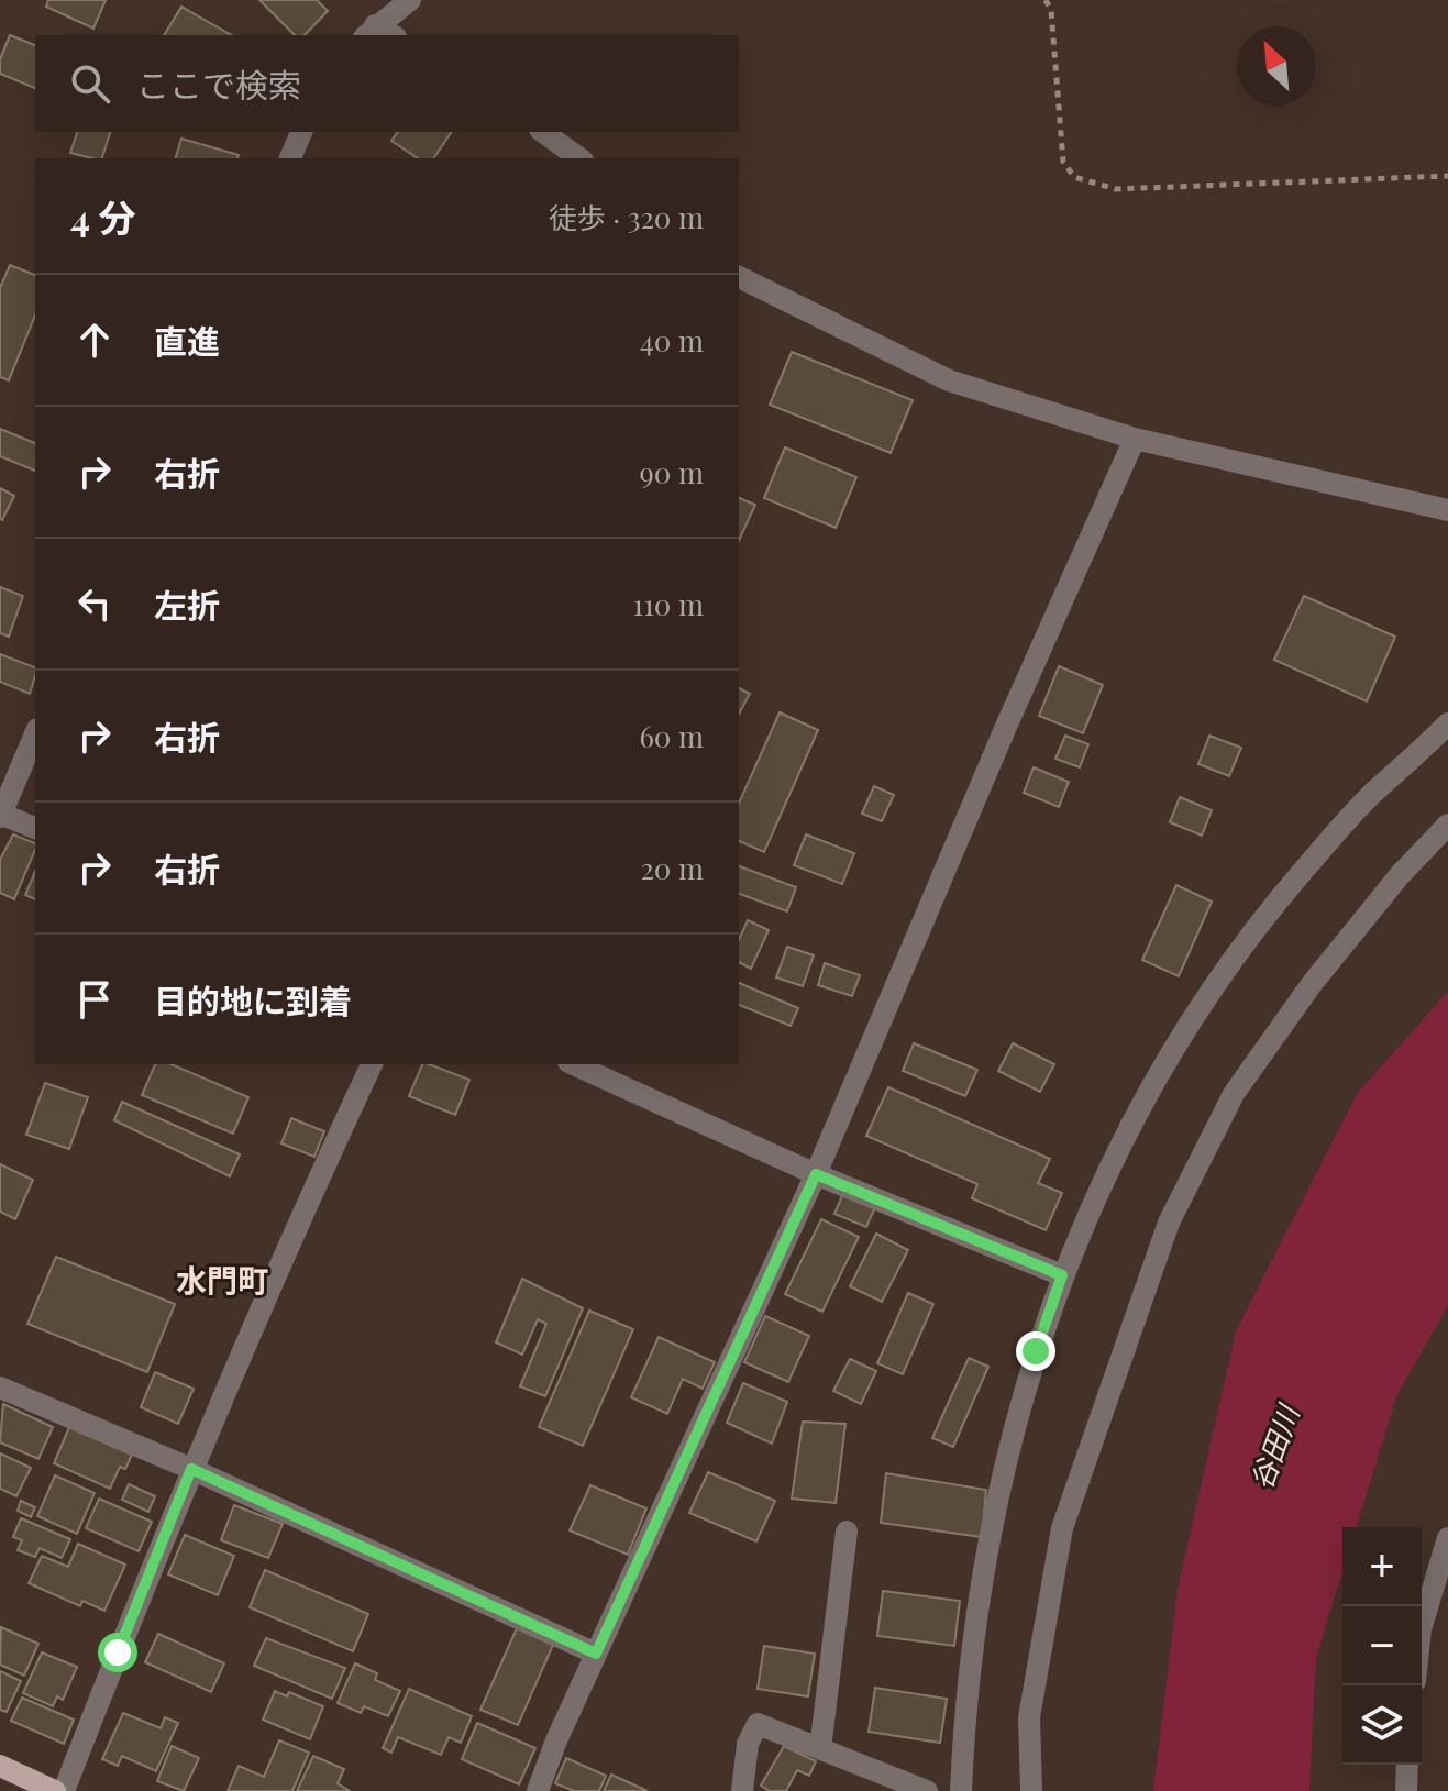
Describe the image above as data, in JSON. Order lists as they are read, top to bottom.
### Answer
{
  "districts": ["水門町"],
  "water": ["谷田川"],
  "north": "top left",
  "page": {
    "search": "ここで検索",
    "heading": ["4 分", "徒歩 · 320 m"],
    "list": [
      ["直進", "40 m"],
      ["右折", "90 m"],
      ["左折", "110 m"],
      ["右折", "60 m"],
      ["右折", "20 m"],
      "目的地に到着"
    ],
    "map_buttons": ["+", "−"]
  }
}
